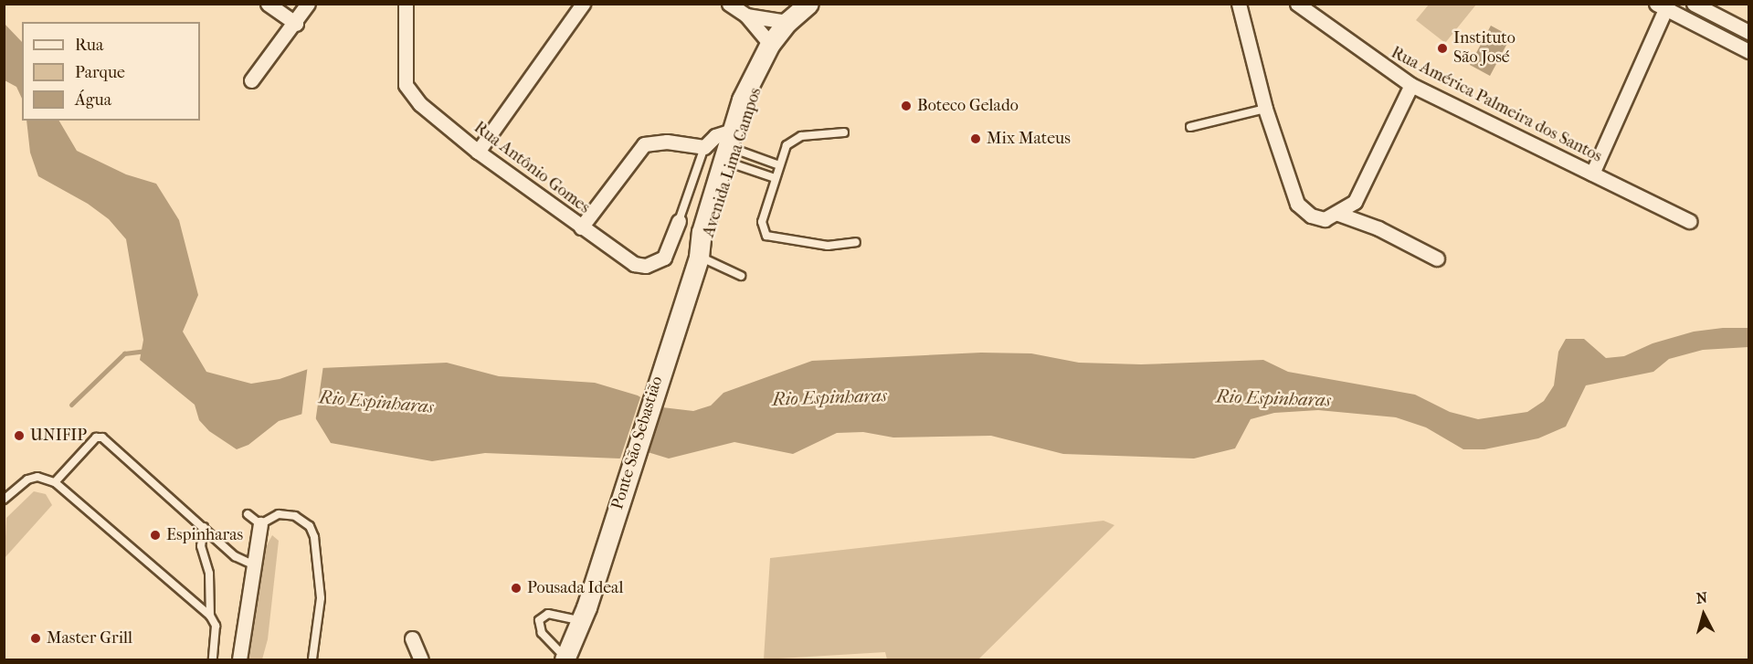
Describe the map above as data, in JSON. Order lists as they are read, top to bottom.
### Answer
{
  "streets": {
    "main road": ["Avenida Lima Campos", "Ponte São Sebastião"],
    "street": ["Rua América Palmeira dos Santos", "Rua Antônio Gomes"]
  },
  "crossings": [
    ["Avenida Lima Campos", "Ponte São Sebastião"]
  ],
  "water": ["Rio Espinharas"],
  "places": [
    "Instituto São José",
    "Boteco Gelado",
    "Mix Mateus",
    "UNIFIP",
    "Espinharas",
    "Pousada Ideal",
    "Master Grill"
  ],
  "legend": ["Rua", "Parque", "Água"],
  "north": "top"
}
